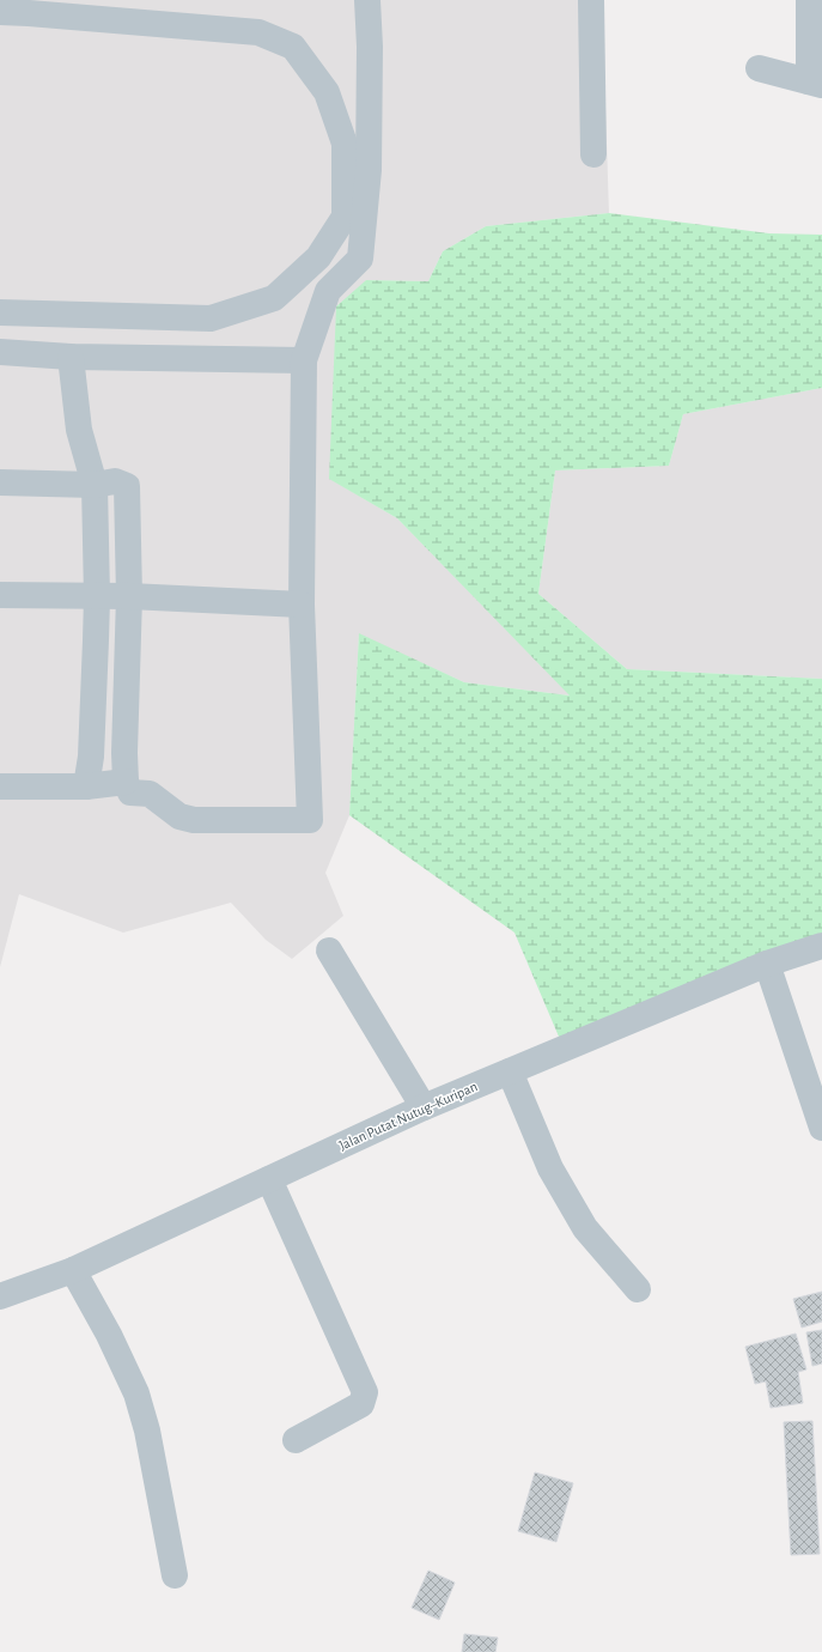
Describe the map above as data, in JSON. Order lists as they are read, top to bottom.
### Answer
{
  "streets": {
    "street": ["Jalan Putat Nutug–Kuripan"]
  }
}
